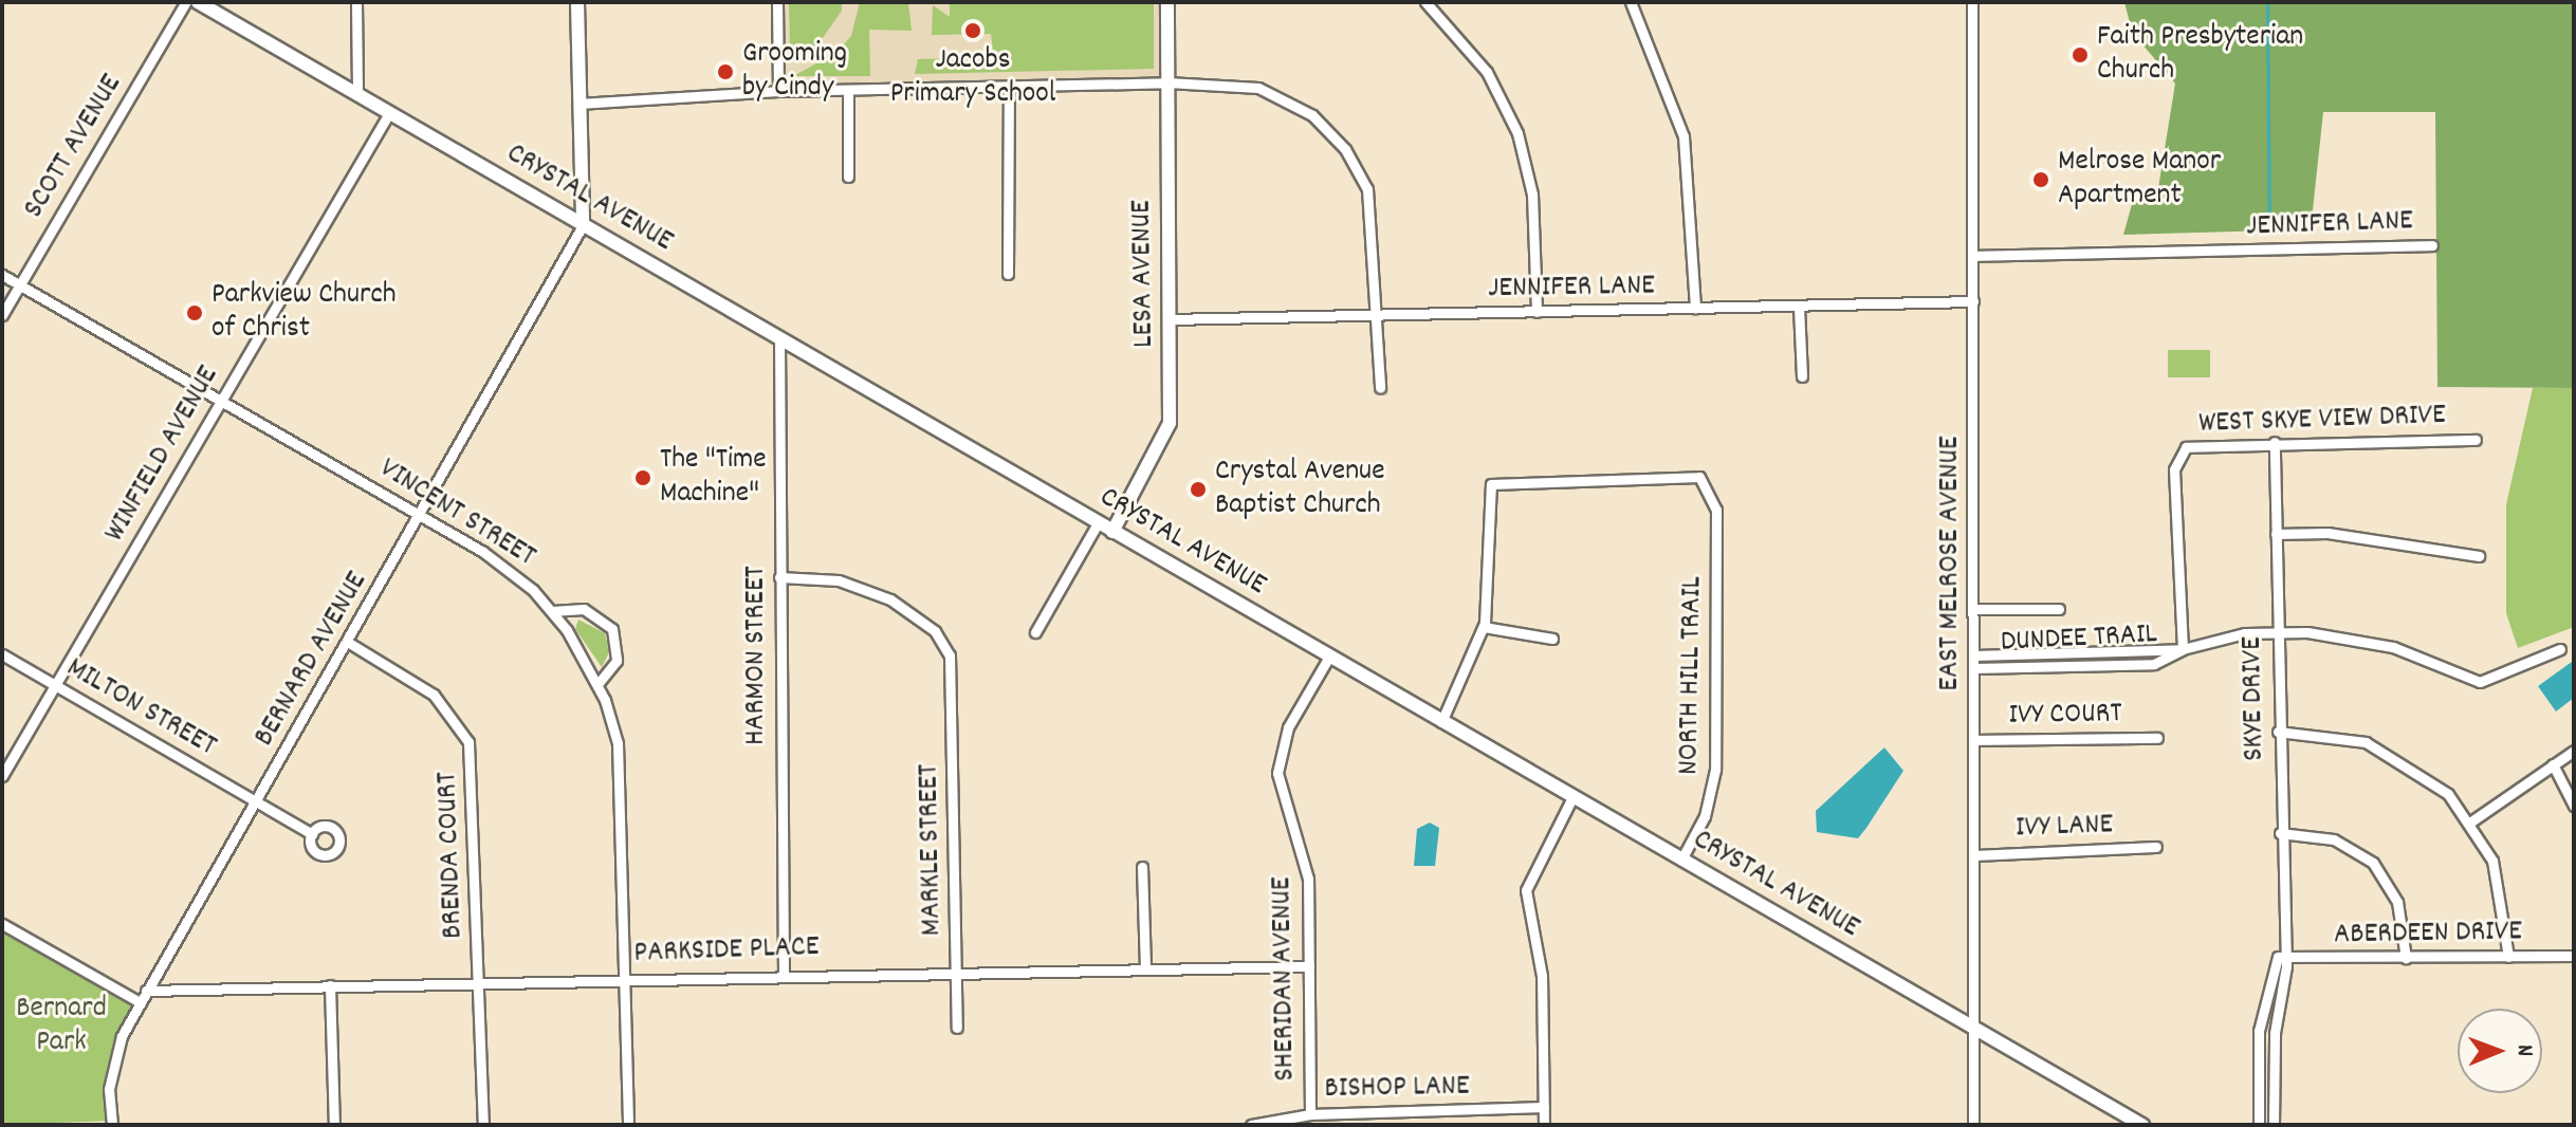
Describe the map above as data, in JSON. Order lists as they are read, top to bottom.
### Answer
{
  "streets": {
    "street": [
      "SCOTT AVENUE",
      "CRYSTAL AVENUE",
      "JENNIFER LANE",
      "LESA AVENUE",
      "WEST SKYE VIEW DRIVE",
      "WINFIELD AVENUE",
      "VINCENT STREET",
      "EAST MELROSE AVENUE",
      "DUNDEE TRAIL",
      "HARMON STREET",
      "BERNARD AVENUE",
      "NORTH HILL TRAIL",
      "SKYE DRIVE",
      "MILTON STREET",
      "IVY COURT",
      "IVY LANE",
      "MARKLE STREET",
      "BRENDA COURT",
      "ABERDEEN DRIVE",
      "PARKSIDE PLACE",
      "SHERIDAN AVENUE",
      "BISHOP LANE"
    ]
  },
  "crossings": [
    ["SCOTT AVENUE", "VINCENT STREET"],
    ["CRYSTAL AVENUE", "LESA AVENUE"],
    ["CRYSTAL AVENUE", "WINFIELD AVENUE"],
    ["CRYSTAL AVENUE", "EAST MELROSE AVENUE"],
    ["CRYSTAL AVENUE", "HARMON STREET"],
    ["CRYSTAL AVENUE", "BERNARD AVENUE"],
    ["CRYSTAL AVENUE", "NORTH HILL TRAIL"],
    ["CRYSTAL AVENUE", "SHERIDAN AVENUE"],
    ["JENNIFER LANE", "LESA AVENUE"],
    ["JENNIFER LANE", "EAST MELROSE AVENUE"],
    ["WEST SKYE VIEW DRIVE", "DUNDEE TRAIL"],
    ["WEST SKYE VIEW DRIVE", "SKYE DRIVE"],
    ["WINFIELD AVENUE", "VINCENT STREET"],
    ["WINFIELD AVENUE", "MILTON STREET"],
    ["VINCENT STREET", "BERNARD AVENUE"],
    ["VINCENT STREET", "PARKSIDE PLACE"],
    ["EAST MELROSE AVENUE", "DUNDEE TRAIL"],
    ["EAST MELROSE AVENUE", "IVY COURT"],
    ["EAST MELROSE AVENUE", "IVY LANE"],
    ["DUNDEE TRAIL", "SKYE DRIVE"],
    ["HARMON STREET", "MARKLE STREET"],
    ["HARMON STREET", "PARKSIDE PLACE"],
    ["BERNARD AVENUE", "MILTON STREET"],
    ["BERNARD AVENUE", "BRENDA COURT"],
    ["BERNARD AVENUE", "PARKSIDE PLACE"],
    ["SKYE DRIVE", "ABERDEEN DRIVE"],
    ["MARKLE STREET", "PARKSIDE PLACE"],
    ["BRENDA COURT", "PARKSIDE PLACE"],
    ["PARKSIDE PLACE", "SHERIDAN AVENUE"],
    ["SHERIDAN AVENUE", "BISHOP LANE"]
  ],
  "parks": ["Bernard Park"],
  "places": [
    "Jacobs Primary School",
    "Faith Presbyterian Church",
    "Grooming by Cindy",
    "Melrose Manor Apartment",
    "Parkview Church of Christ",
    "The \"Time Machine\"",
    "Crystal Avenue Baptist Church"
  ],
  "north": "right"
}
